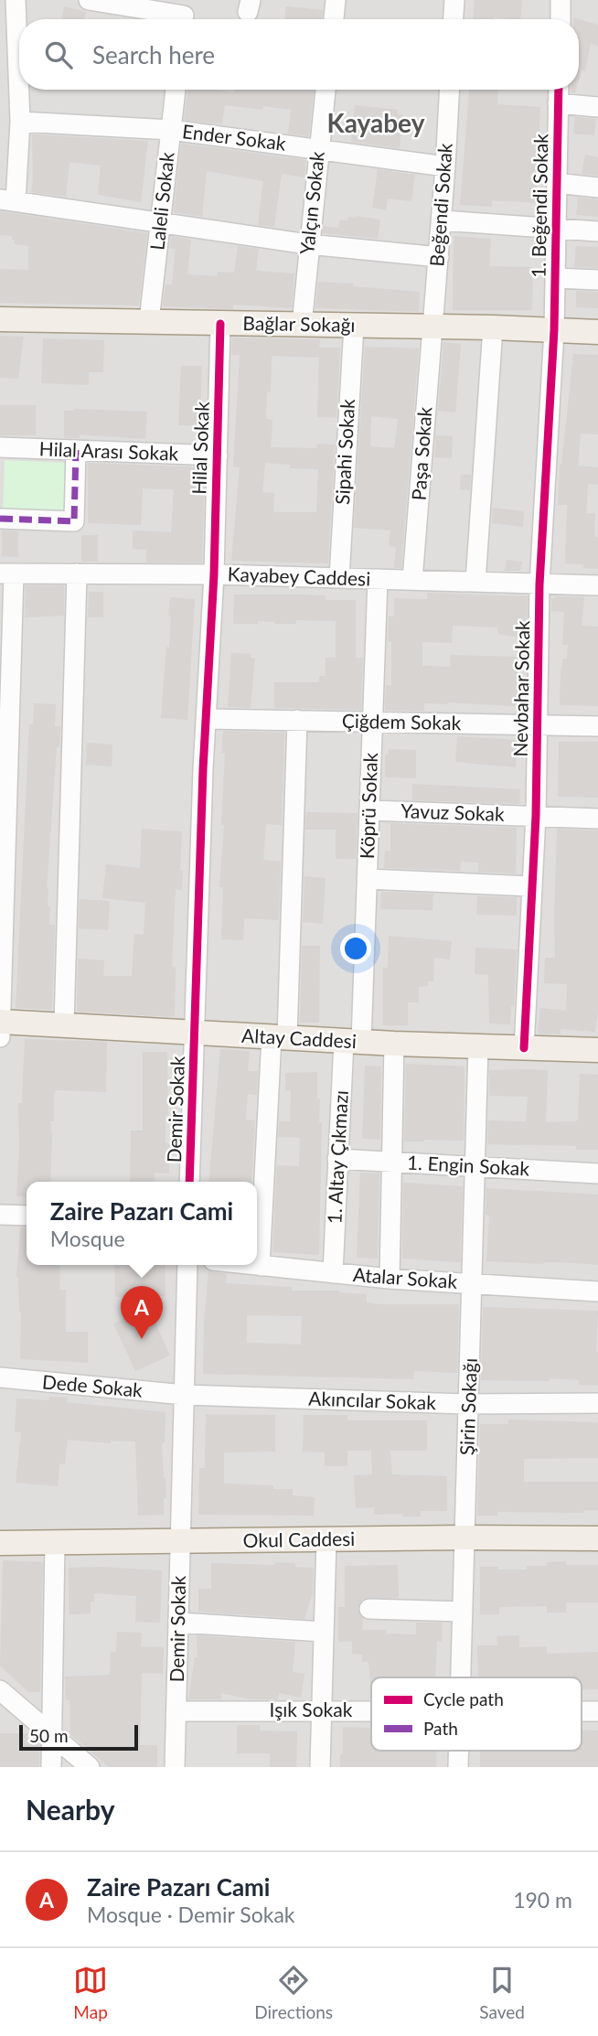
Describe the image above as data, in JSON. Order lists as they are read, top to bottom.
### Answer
{
  "streets": {
    "main road": ["Bağlar Sokağı", "Altay Caddesi", "Okul Caddesi"],
    "street": [
      "Ender Sokak",
      "Laleli Sokak",
      "Yalçın Sokak",
      "Beğendi Sokak",
      "1. Beğendi Sokak",
      "Hilal Sokak",
      "Hilal Arası Sokak",
      "Sipahi Sokak",
      "Paşa Sokak",
      "Kayabey Caddesi",
      "Nevbahar Sokak",
      "Çiğdem Sokak",
      "Köprü Sokak",
      "Yavuz Sokak",
      "Demir Sokak",
      "1. Altay Çıkmazı",
      "1. Engin Sokak",
      "Atalar Sokak",
      "Dede Sokak",
      "Akıncılar Sokak",
      "Şirin Sokağı",
      "Işık Sokak"
    ]
  },
  "crossings": [
    ["Ender Sokak", "Laleli Sokak"],
    ["Ender Sokak", "Yalçın Sokak"],
    ["Ender Sokak", "Beğendi Sokak"],
    ["Laleli Sokak", "Bağlar Sokağı"],
    ["Yalçın Sokak", "Bağlar Sokağı"],
    ["Beğendi Sokak", "Bağlar Sokağı"],
    ["Beğendi Sokak", "Paşa Sokak"],
    ["1. Beğendi Sokak", "Bağlar Sokağı"],
    ["1. Beğendi Sokak", "Nevbahar Sokak"],
    ["Bağlar Sokağı", "Hilal Sokak"],
    ["Bağlar Sokağı", "Sipahi Sokak"],
    ["Bağlar Sokağı", "Paşa Sokak"],
    ["Bağlar Sokağı", "Nevbahar Sokak"],
    ["Hilal Sokak", "Hilal Arası Sokak"],
    ["Hilal Sokak", "Kayabey Caddesi"],
    ["Hilal Sokak", "Çiğdem Sokak"],
    ["Hilal Sokak", "Demir Sokak"],
    ["Sipahi Sokak", "Kayabey Caddesi"],
    ["Paşa Sokak", "Kayabey Caddesi"],
    ["Kayabey Caddesi", "Nevbahar Sokak"],
    ["Kayabey Caddesi", "Köprü Sokak"],
    ["Nevbahar Sokak", "Çiğdem Sokak"],
    ["Nevbahar Sokak", "Köprü Sokak"],
    ["Nevbahar Sokak", "Yavuz Sokak"],
    ["Nevbahar Sokak", "Altay Caddesi"],
    ["Çiğdem Sokak", "Köprü Sokak"],
    ["Çiğdem Sokak", "Demir Sokak"],
    ["Köprü Sokak", "Yavuz Sokak"],
    ["Köprü Sokak", "Altay Caddesi"],
    ["Köprü Sokak", "1. Altay Çıkmazı"],
    ["Altay Caddesi", "Demir Sokak"],
    ["Altay Caddesi", "1. Altay Çıkmazı"],
    ["Altay Caddesi", "Şirin Sokağı"],
    ["Demir Sokak", "Dede Sokak"],
    ["Demir Sokak", "Akıncılar Sokak"],
    ["Demir Sokak", "Okul Caddesi"],
    ["Demir Sokak", "Işık Sokak"],
    ["1. Altay Çıkmazı", "1. Engin Sokak"],
    ["1. Altay Çıkmazı", "Atalar Sokak"],
    ["1. Engin Sokak", "Şirin Sokağı"],
    ["Atalar Sokak", "Şirin Sokağı"],
    ["Dede Sokak", "Akıncılar Sokak"],
    ["Akıncılar Sokak", "Şirin Sokağı"],
    ["Şirin Sokağı", "Okul Caddesi"]
  ],
  "districts": ["Kayabey"],
  "legend": ["Cycle path", "Path"],
  "scale_bar": "50 m",
  "page": {
    "search": "Search here",
    "popup": ["Zaire Pazarı Cami", "Mosque"],
    "pins": "A",
    "scale": "50 m",
    "heading": "Nearby",
    "list": [
      {
        "mark": "A",
        "name": "Zaire Pazarı Cami",
        "note": "Mosque · Demir Sokak",
        "value": "190 m"
      }
    ],
    "nav": ["Map", "Directions", "Saved"]
  }
}
